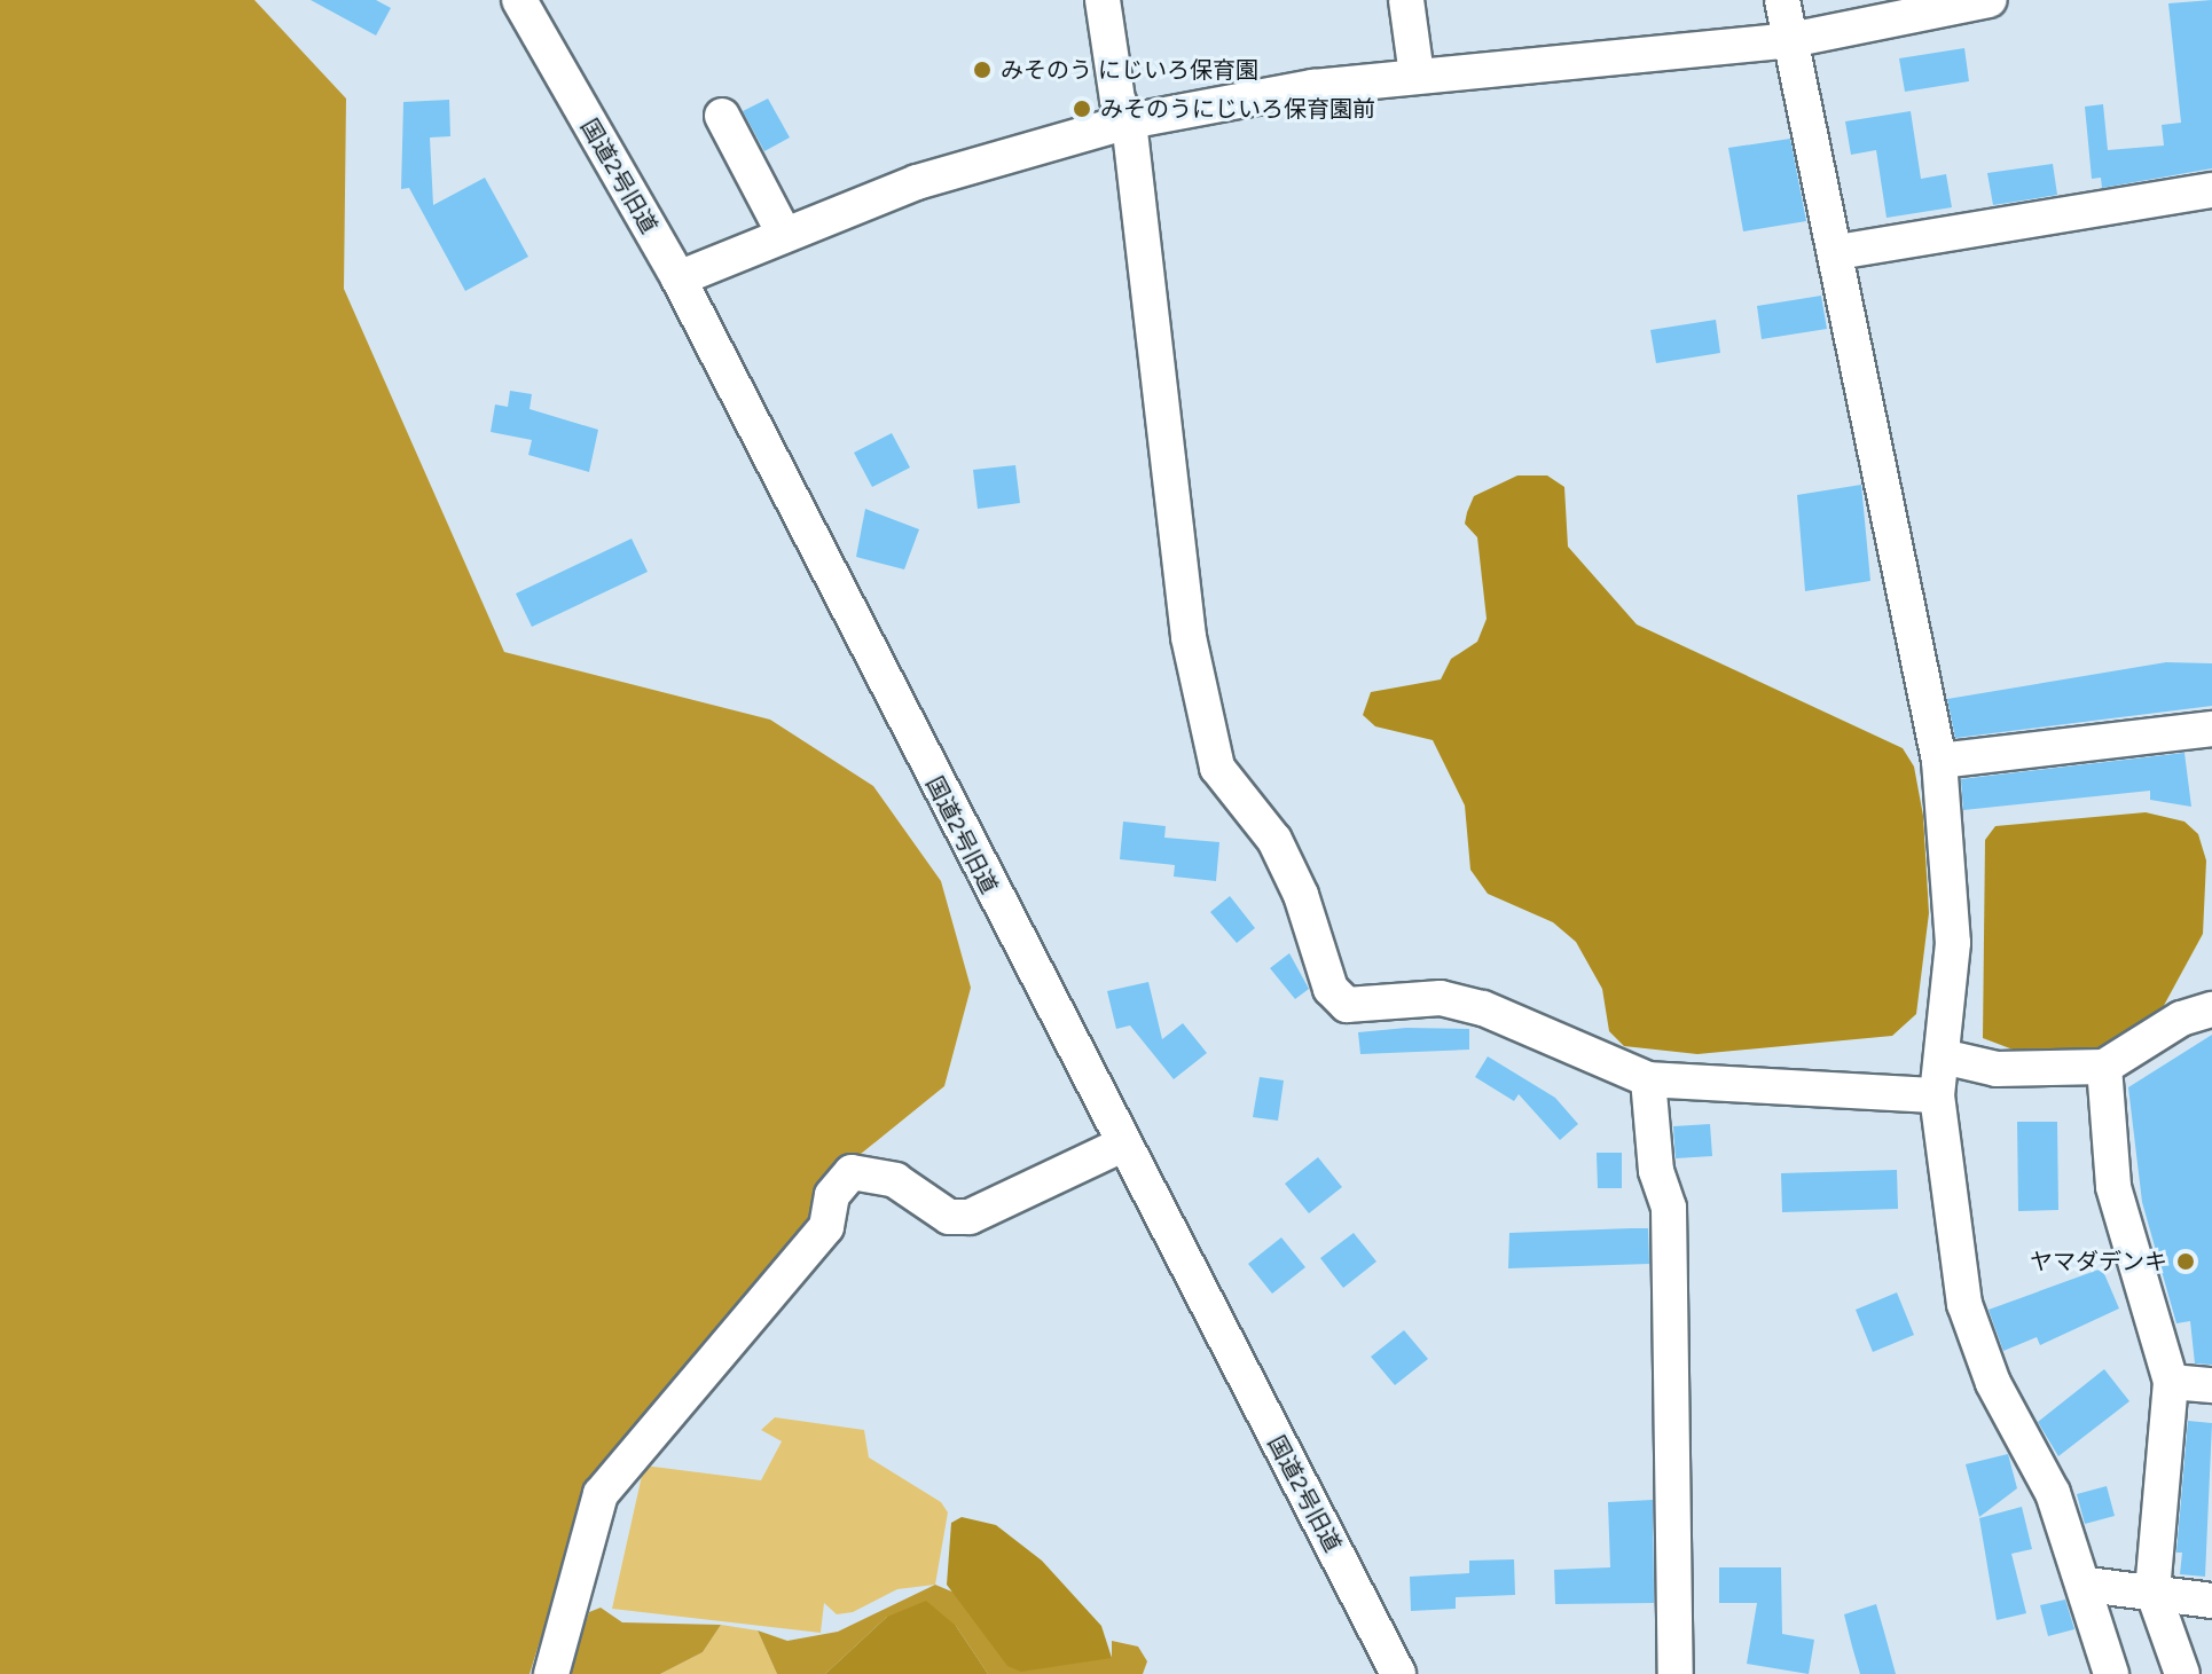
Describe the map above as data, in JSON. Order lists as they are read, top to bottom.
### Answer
{
  "streets": {
    "street": ["国道2号旧道"]
  },
  "places": ["みそのう にじいろ保育園", "みそのうにじいろ保育園前", "ヤマダデンキ"]
}
